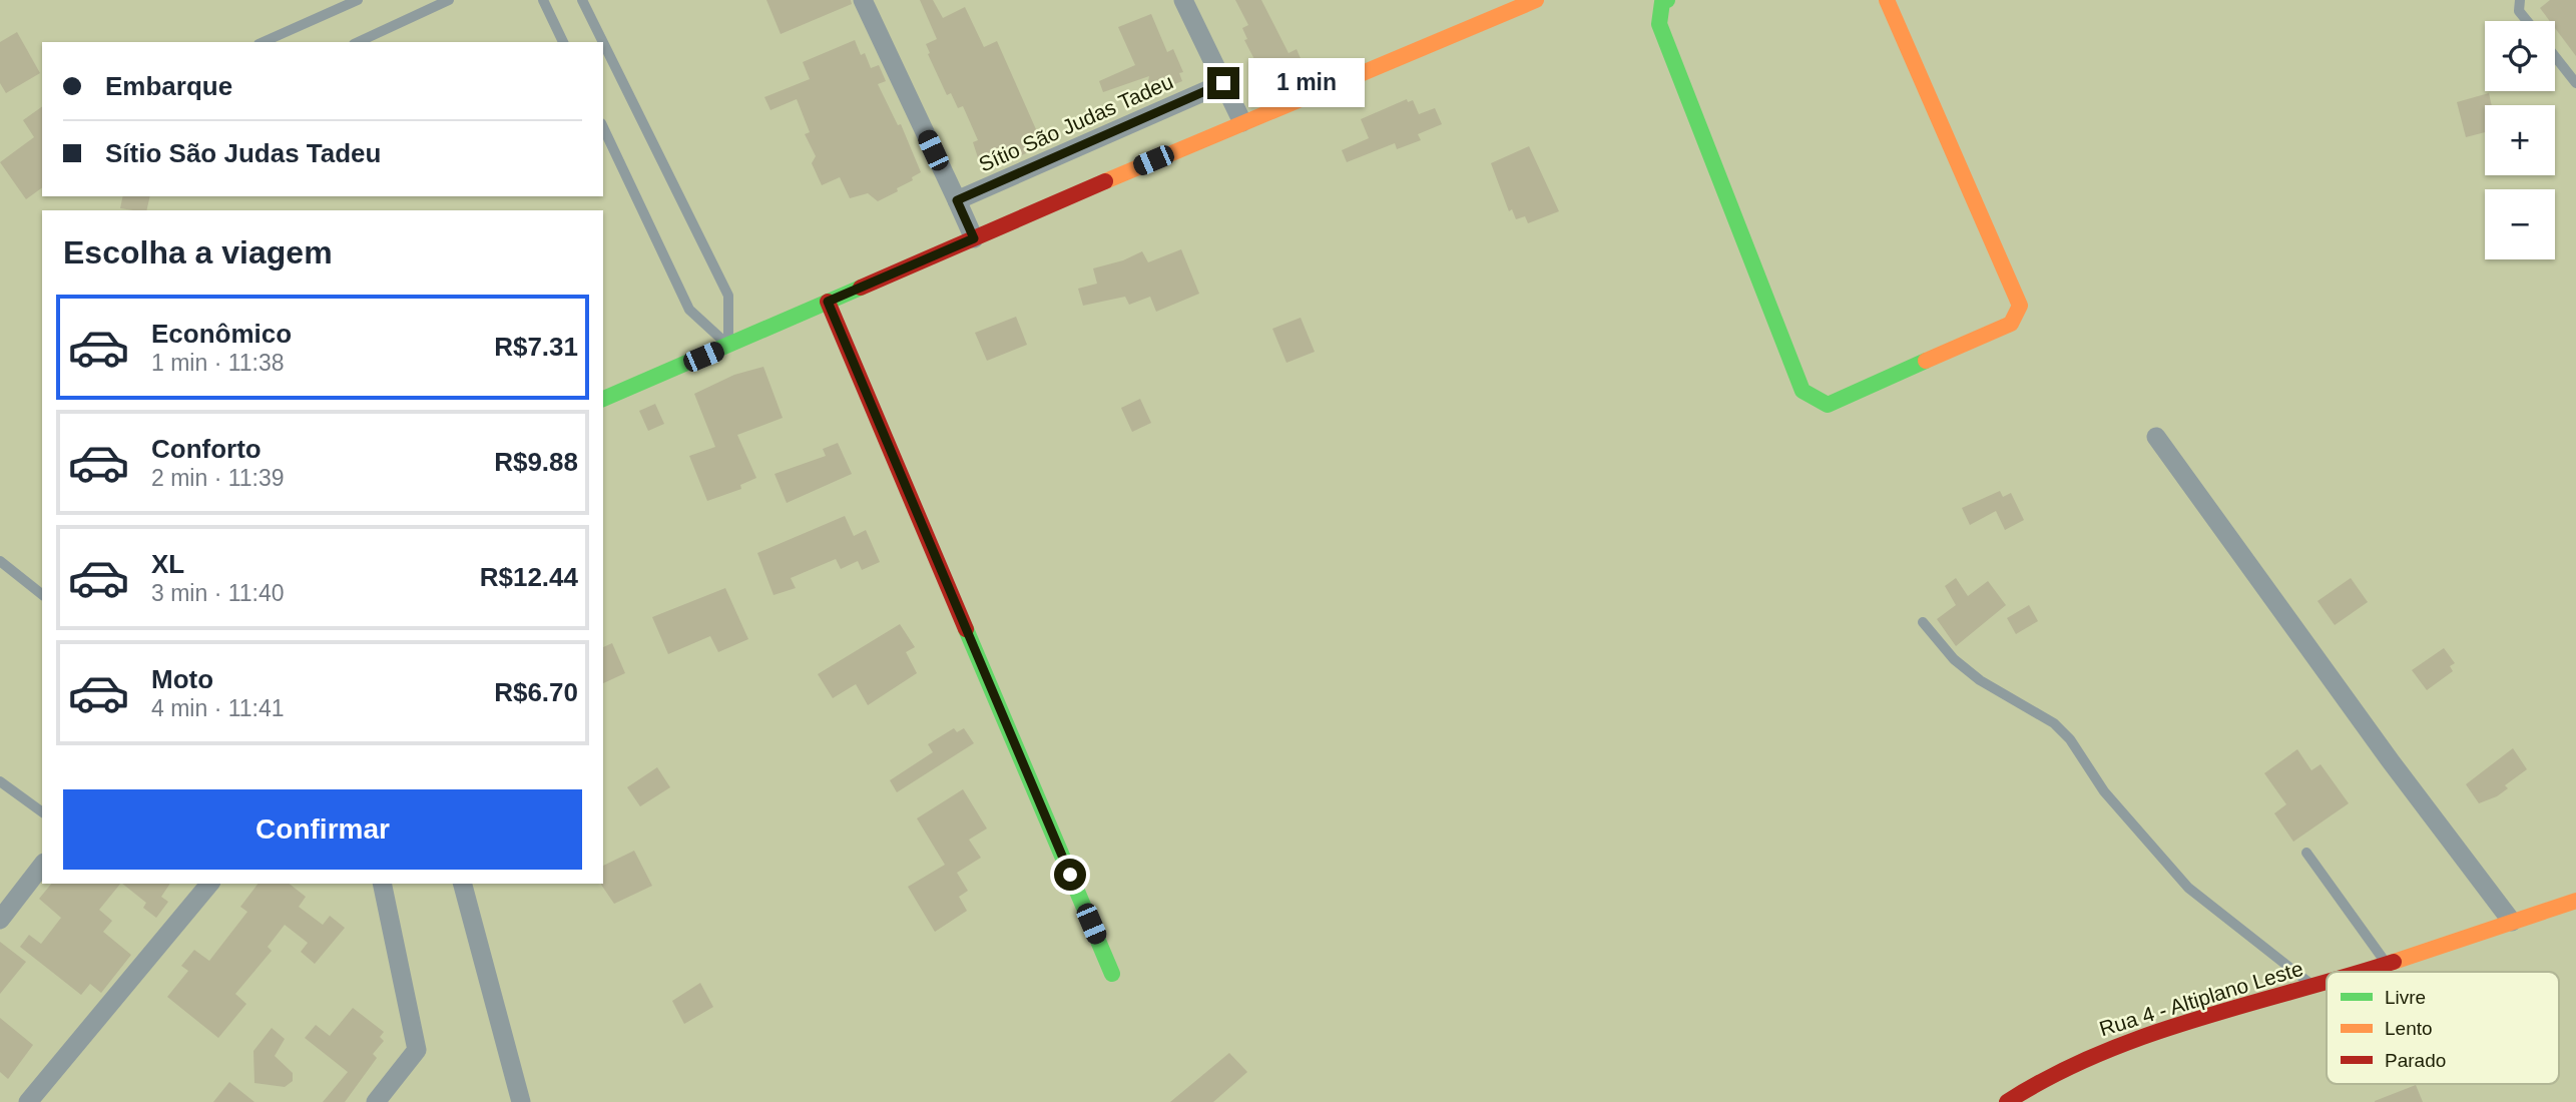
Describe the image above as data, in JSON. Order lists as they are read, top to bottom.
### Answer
{
  "streets": {
    "street": ["Sítio São Judas Tadeu", "Rua 4 - Altiplano Leste"]
  },
  "legend": ["Livre", "Lento", "Parado"],
  "page": {
    "map_buttons": ["+", "−"],
    "banner": ["Embarque", "Sítio São Judas Tadeu"],
    "bubble": "1 min",
    "heading": "Escolha a viagem",
    "list": [
      {
        "name": "Econômico",
        "note": "1 min · 11:38",
        "value": "R$7.31"
      },
      {
        "name": "Conforto",
        "note": "2 min · 11:39",
        "value": "R$9.88"
      },
      {
        "name": "XL",
        "note": "3 min · 11:40",
        "value": "R$12.44"
      },
      {
        "name": "Moto",
        "note": "4 min · 11:41",
        "value": "R$6.70"
      }
    ],
    "buttons": "Confirmar"
  }
}
